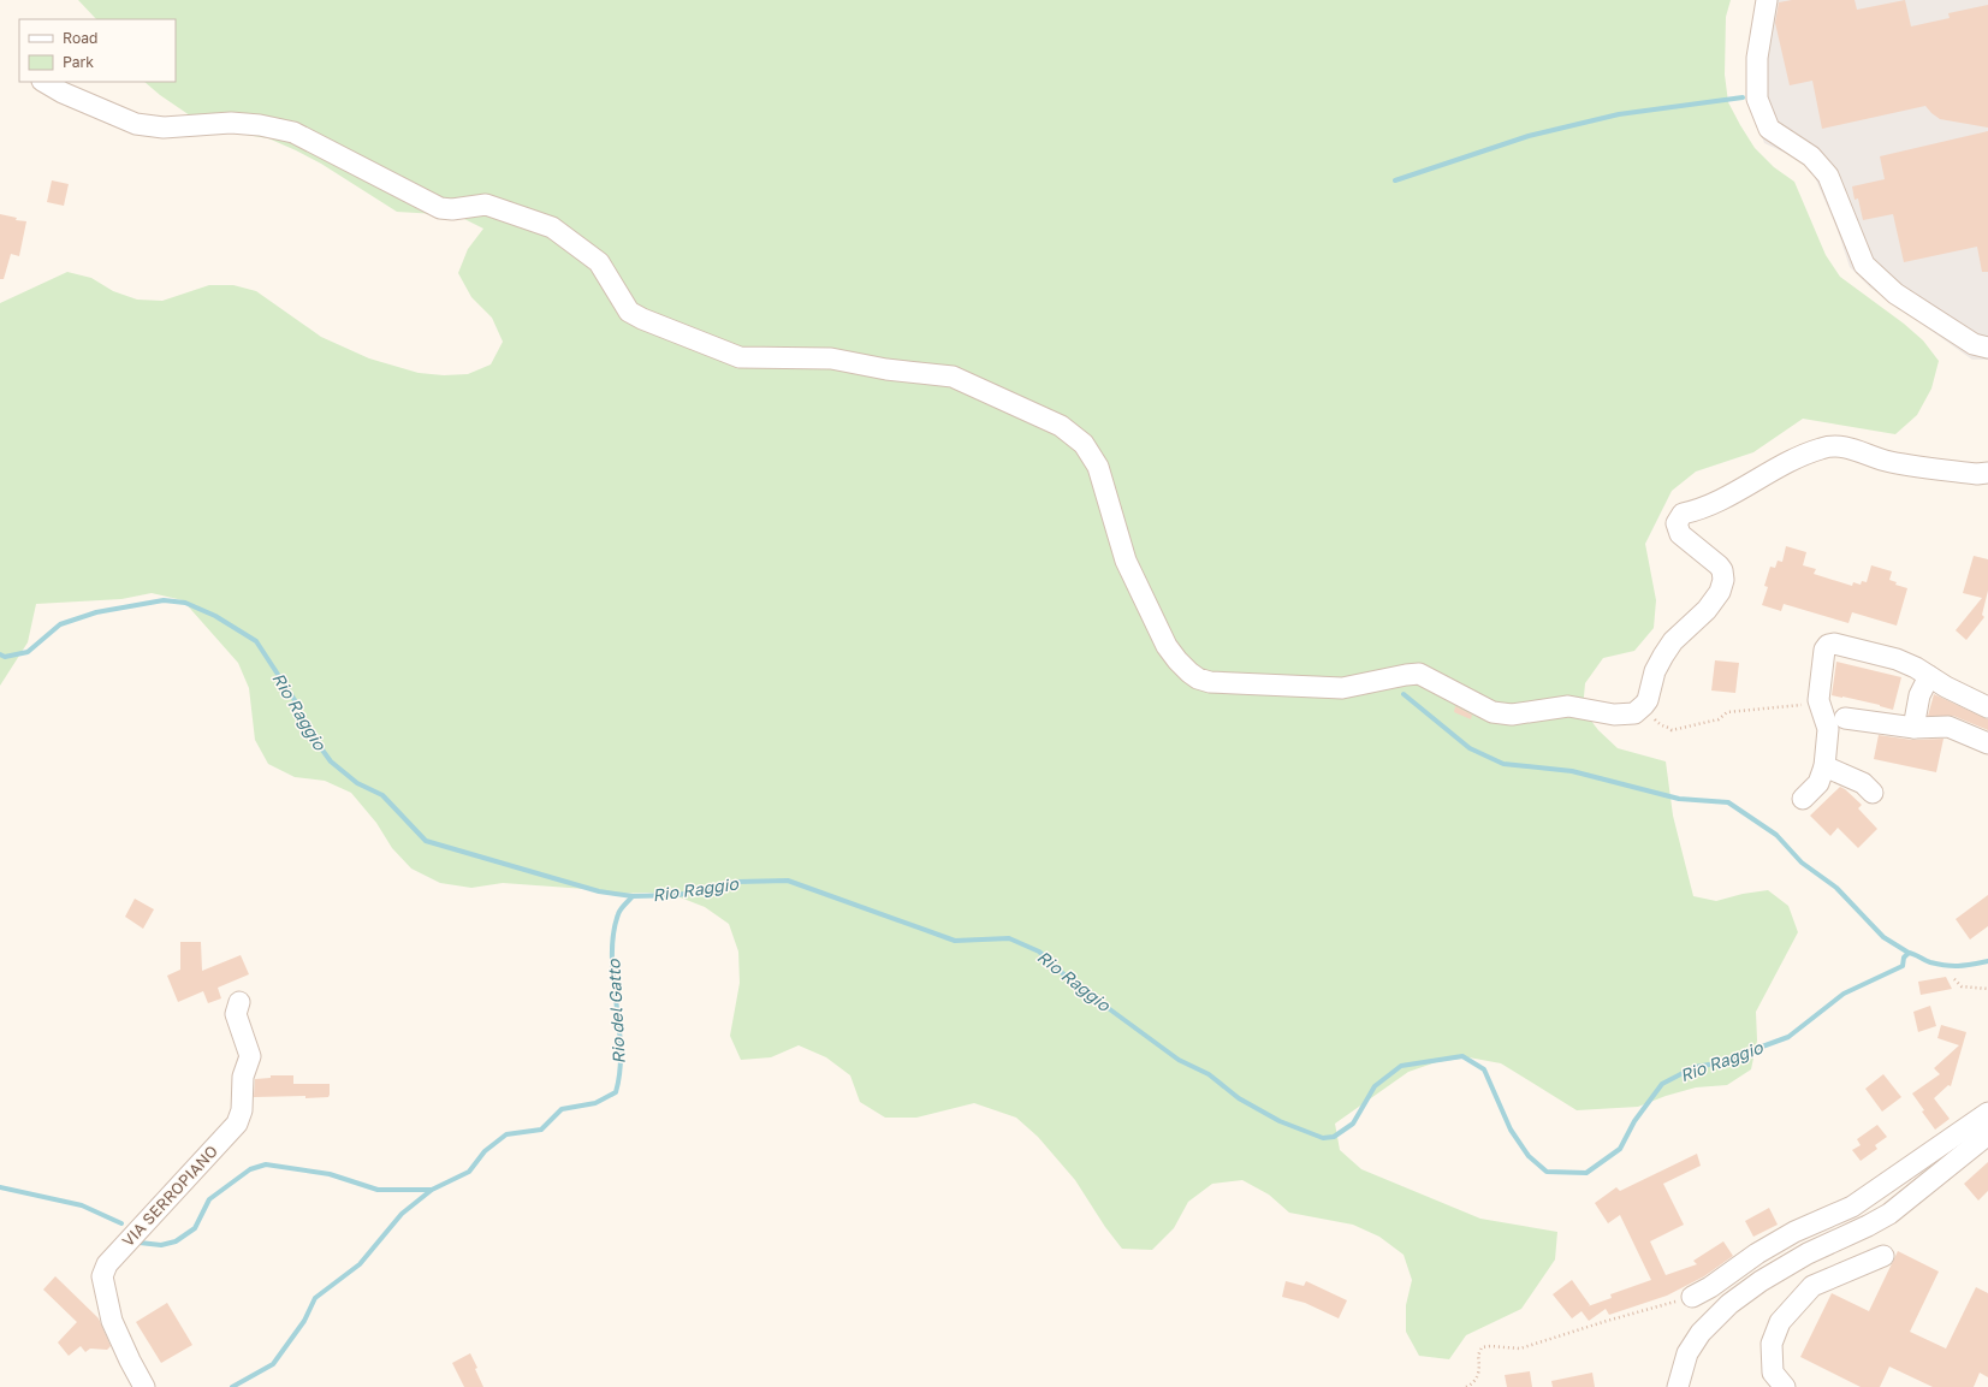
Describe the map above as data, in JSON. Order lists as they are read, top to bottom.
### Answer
{
  "streets": {
    "street": ["VIA SERROPIANO"]
  },
  "water": ["Rio Raggio", "Rio del Gatto"],
  "legend": ["Road", "Park"]
}
